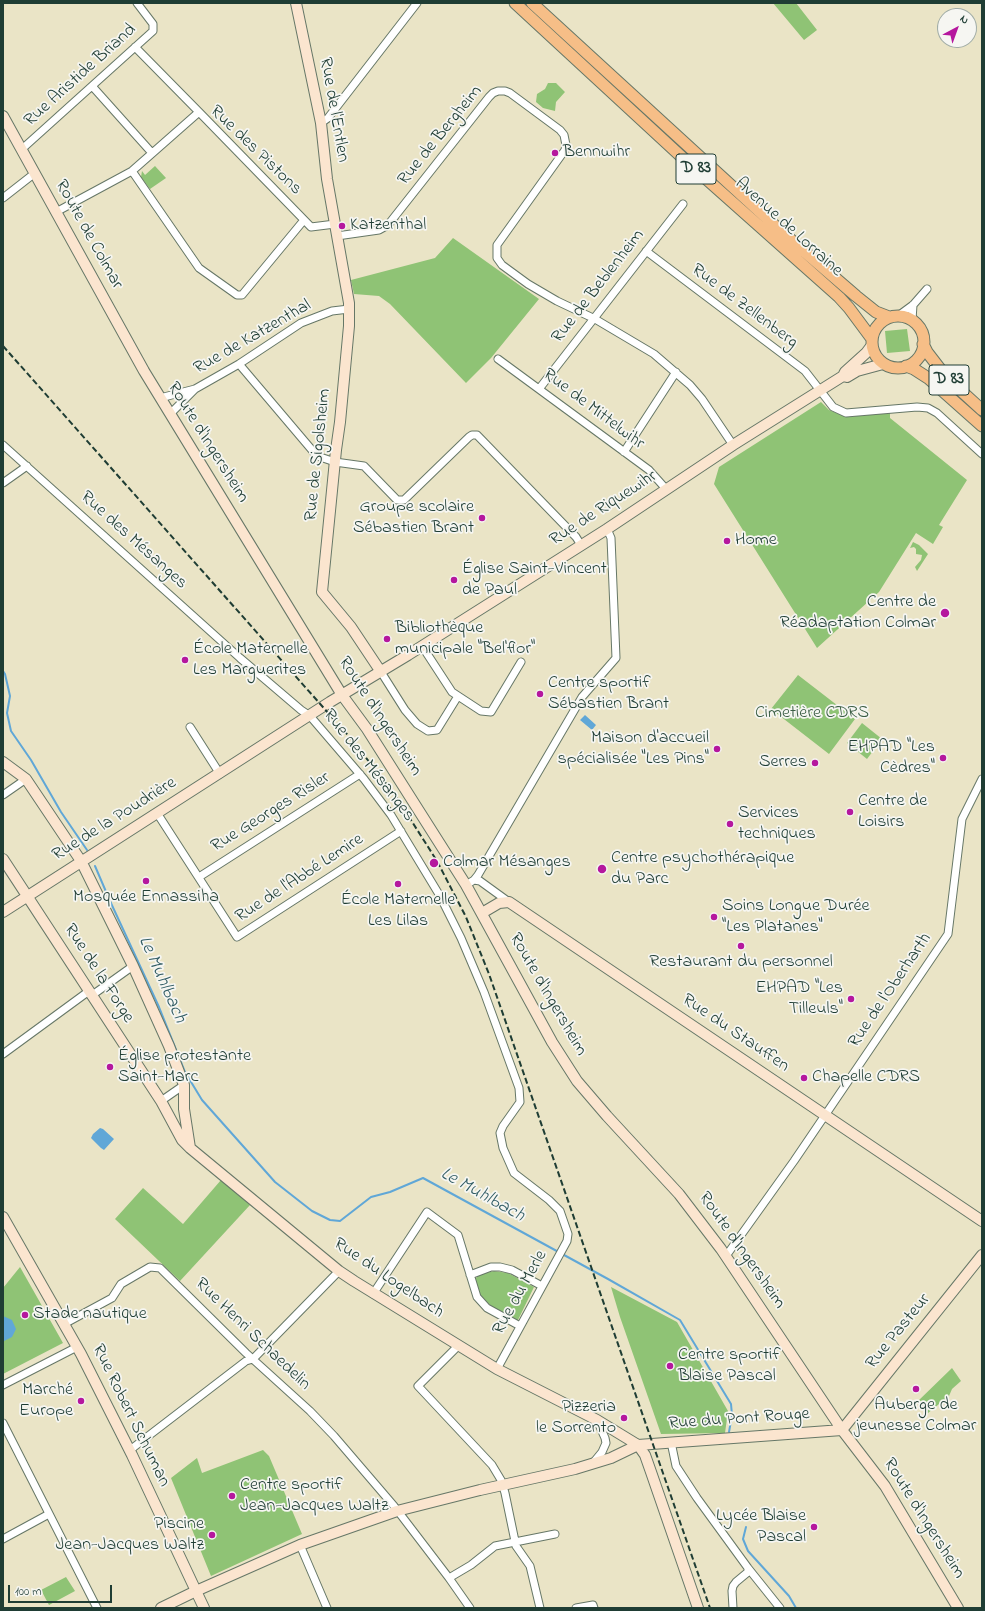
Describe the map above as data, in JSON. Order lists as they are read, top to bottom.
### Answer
{
  "streets": {
    "main road": ["D 83", "Avenue de Lorraine"],
    "street": [
      "Rue Aristide Briand",
      "Rue de l'Entlen",
      "Rue de Bergheim",
      "Rue des Pistons",
      "Route de Colmar",
      "Rue de Beblenheim",
      "Rue de Zellenberg",
      "Rue de Katzenthal",
      "Rue de Mittelwihr",
      "Route d'Ingersheim",
      "Rue de Sigolsheim",
      "Rue de Riquewihr",
      "Rue des Mésanges",
      "Rue Georges Risler",
      "Rue de la Poudrière",
      "Rue de l'Abbé Lemire",
      "Rue de la Forge",
      "Rue de l'Oberharth",
      "Rue du Stauffen",
      "Rue du Logelbach",
      "Rue du Merle",
      "Rue Pasteur",
      "Rue Henri Schaedelin",
      "Rue Robert Schuman",
      "Rue du Pont Rouge"
    ]
  },
  "crossings": [
    ["Rue Aristide Briand", "Route de Colmar"],
    ["Rue de l'Entlen", "Rue des Pistons"],
    ["Rue de l'Entlen", "Rue de Sigolsheim"],
    ["Rue de Bergheim", "Rue de Beblenheim"],
    ["Rue de Bergheim", "Rue de Sigolsheim"],
    ["Rue des Pistons", "Rue de Sigolsheim"],
    ["D 83", "Avenue de Lorraine"],
    ["D 83", "Rue de Riquewihr"],
    ["Avenue de Lorraine", "Rue de Riquewihr"],
    ["Route de Colmar", "Route d'Ingersheim"],
    ["Rue de Beblenheim", "Rue de Zellenberg"],
    ["Rue de Beblenheim", "Rue de Mittelwihr"],
    ["Rue de Zellenberg", "Rue de Riquewihr"],
    ["Rue de Katzenthal", "Route d'Ingersheim"],
    ["Rue de Katzenthal", "Rue de Sigolsheim"],
    ["Rue de Mittelwihr", "Rue de Riquewihr"],
    ["Route d'Ingersheim", "Rue de Riquewihr"],
    ["Route d'Ingersheim", "Rue de la Poudrière"],
    ["Route d'Ingersheim", "Rue de l'Oberharth"],
    ["Route d'Ingersheim", "Rue du Stauffen"],
    ["Route d'Ingersheim", "Rue Pasteur"],
    ["Route d'Ingersheim", "Rue du Pont Rouge"],
    ["Rue de Sigolsheim", "Rue de Riquewihr"],
    ["Rue de Riquewihr", "Rue de la Poudrière"],
    ["Rue des Mésanges", "Rue Georges Risler"],
    ["Rue des Mésanges", "Rue de la Poudrière"],
    ["Rue des Mésanges", "Rue de l'Abbé Lemire"],
    ["Rue des Mésanges", "Rue du Merle"],
    ["Rue Georges Risler", "Rue de l'Abbé Lemire"],
    ["Rue de la Poudrière", "Rue de l'Abbé Lemire"],
    ["Rue de la Poudrière", "Rue de la Forge"],
    ["Rue de la Forge", "Rue du Logelbach"],
    ["Rue de l'Oberharth", "Rue du Stauffen"],
    ["Rue du Logelbach", "Rue du Merle"],
    ["Rue du Logelbach", "Rue du Pont Rouge"],
    ["Rue Pasteur", "Rue du Pont Rouge"],
    ["Rue Henri Schaedelin", "Rue Robert Schuman"]
  ],
  "water": ["Le Muhlbach"],
  "parks": ["Cimetière CDRS"],
  "places": [
    "Bennwihr",
    "Katzenthal",
    "Groupe scolaire Sébastien Brant",
    "Home",
    "Église Saint-Vincent de Paul",
    "Centre de Réadaptation Colmar",
    "Bibliothèque municipale \"Bel'flor\"",
    "École Maternelle Les Marguerites",
    "Centre sportif Sébastien Brant",
    "Maison d'accueil spécialisée \"Les Pins\"",
    "EHPAD \"Les Cèdres\"",
    "Serres",
    "Centre de Loisirs",
    "Services techniques",
    "Colmar Mésanges",
    "Centre psychothérapique du Parc",
    "Mosquée Ennassiha",
    "École Maternelle Les Lilas",
    "Soins Longue Durée \"Les Platanes\"",
    "Restaurant du personnel",
    "EHPAD \"Les Tilleuls\"",
    "Église protestante Saint-Marc",
    "Chapelle CDRS",
    "Stade nautique",
    "Centre sportif Blaise Pascal",
    "Auberge de jeunesse Colmar",
    "Marché Europe",
    "Pizzeria le Sorrento",
    "Centre sportif Jean-Jacques Waltz",
    "Lycée Blaise Pascal",
    "Piscine Jean-Jacques Waltz"
  ],
  "scale_bar": "100 m",
  "north": "top right"
}
